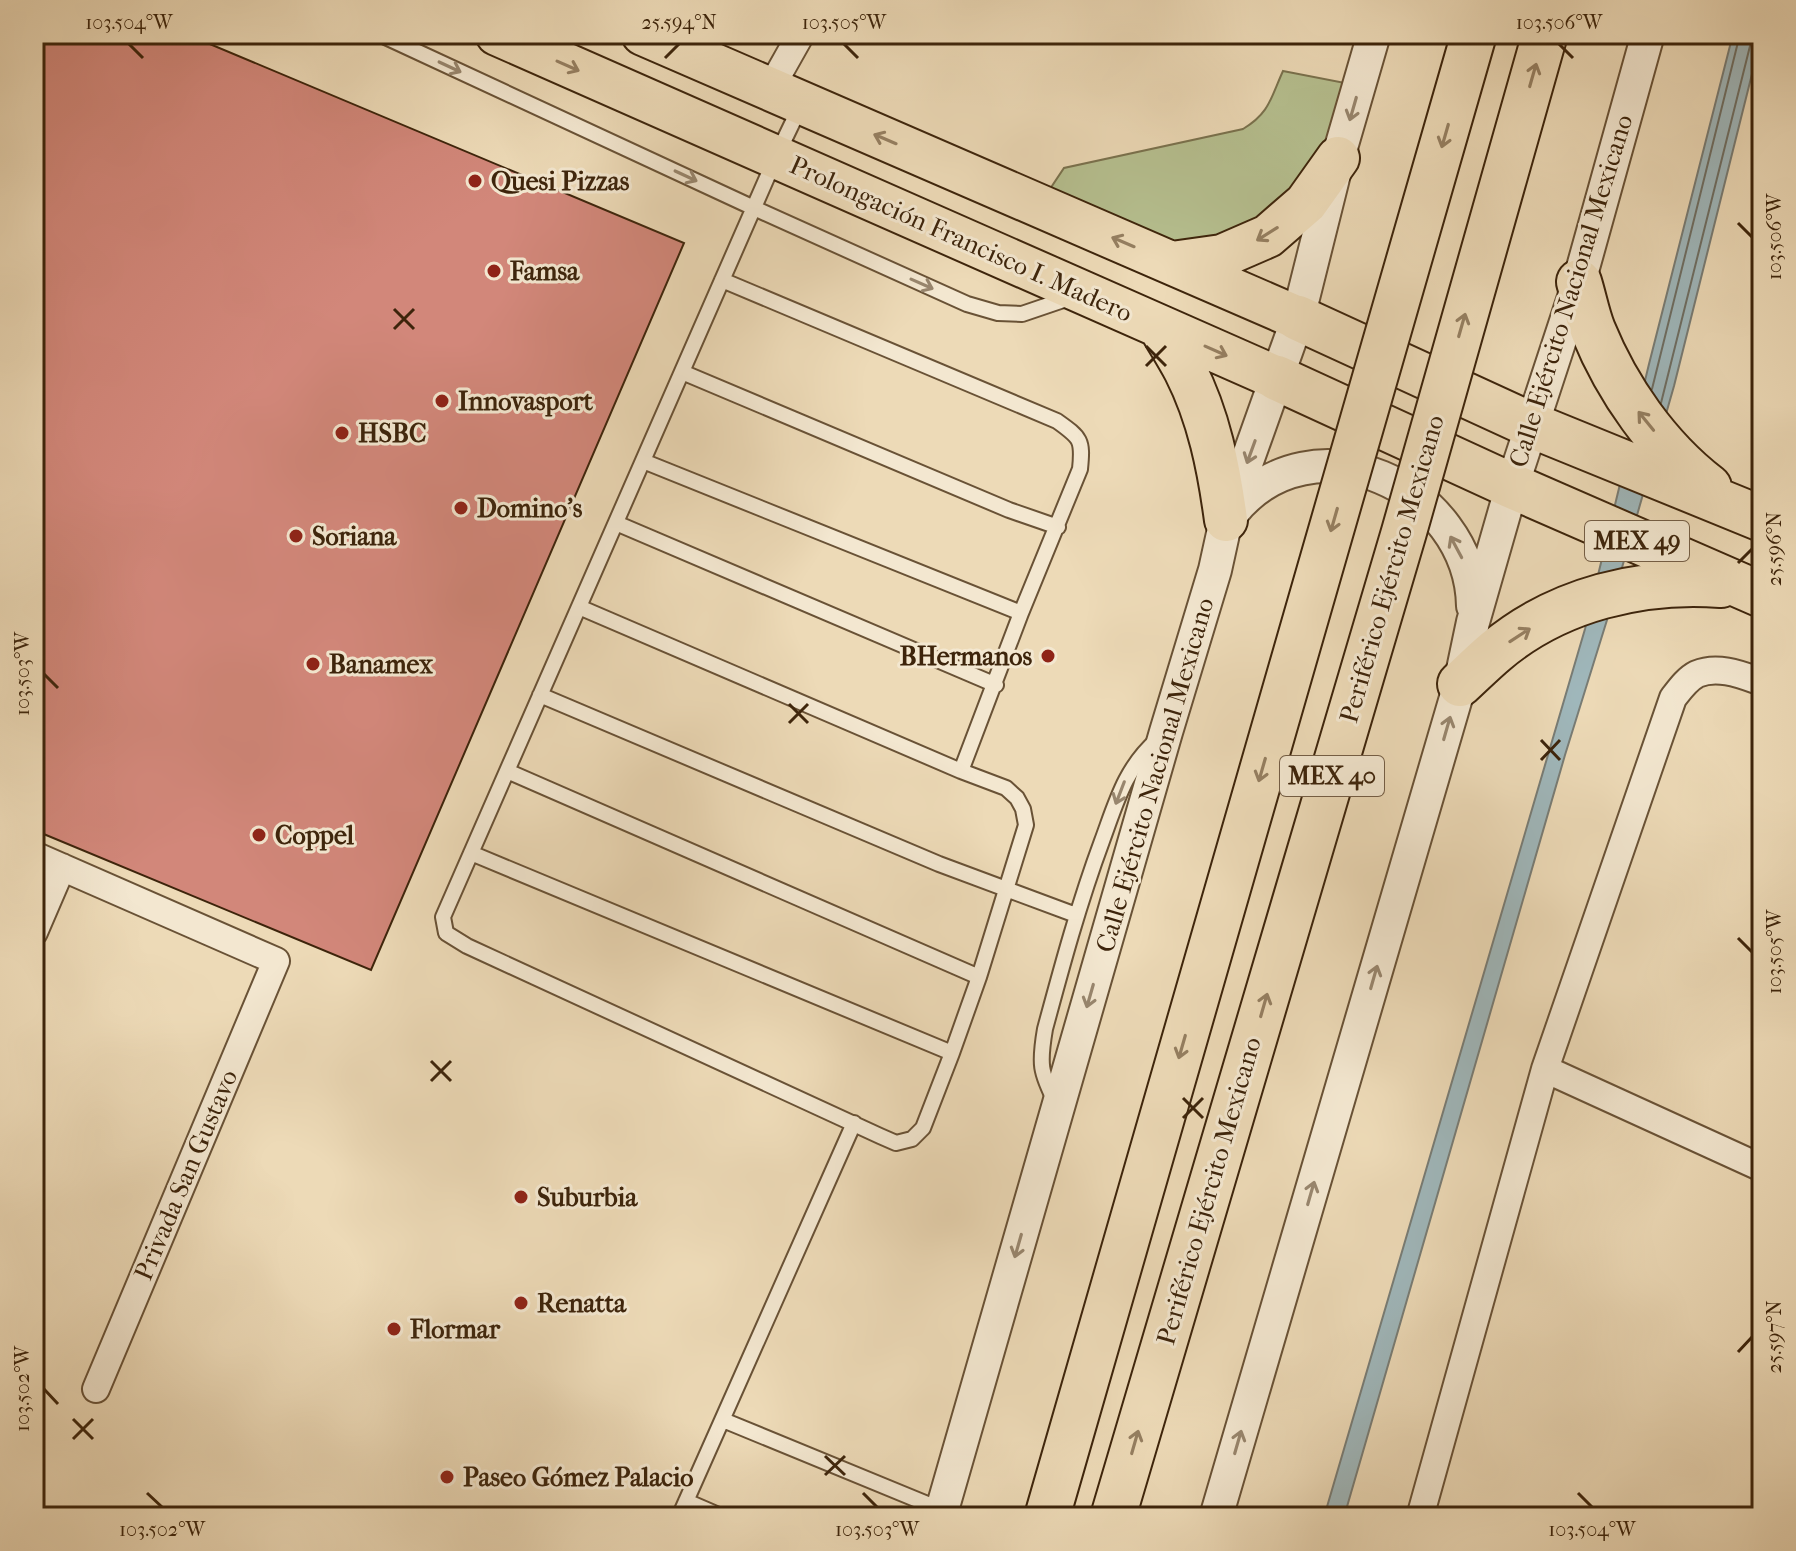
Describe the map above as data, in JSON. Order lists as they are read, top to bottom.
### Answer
{
  "streets": {
    "highway": [
      "Prolongación Francisco I. Madero",
      "MEX 49",
      "Periférico Ejército Mexicano",
      "MEX 40"
    ],
    "street": ["Calle Ejército Nacional Mexicano", "Privada San Gustavo"]
  },
  "crossings": [
    ["Prolongación Francisco I. Madero", "Calle Ejército Nacional Mexicano"],
    ["Prolongación Francisco I. Madero", "MEX 49"],
    ["Calle Ejército Nacional Mexicano", "MEX 49"]
  ],
  "places": [
    "Quesi Pizzas",
    "Famsa",
    "Innovasport",
    "HSBC",
    "Domino's",
    "Soriana",
    "BHermanos",
    "Banamex",
    "Coppel",
    "Suburbia",
    "Renatta",
    "Flormar",
    "Paseo Gómez Palacio"
  ],
  "coordinates": [
    "103.504°W",
    "25.594°N",
    "103.505°W",
    "103.506°W",
    "25.596°N",
    "103.503°W",
    "25.597°N",
    "103.502°W"
  ]
}
